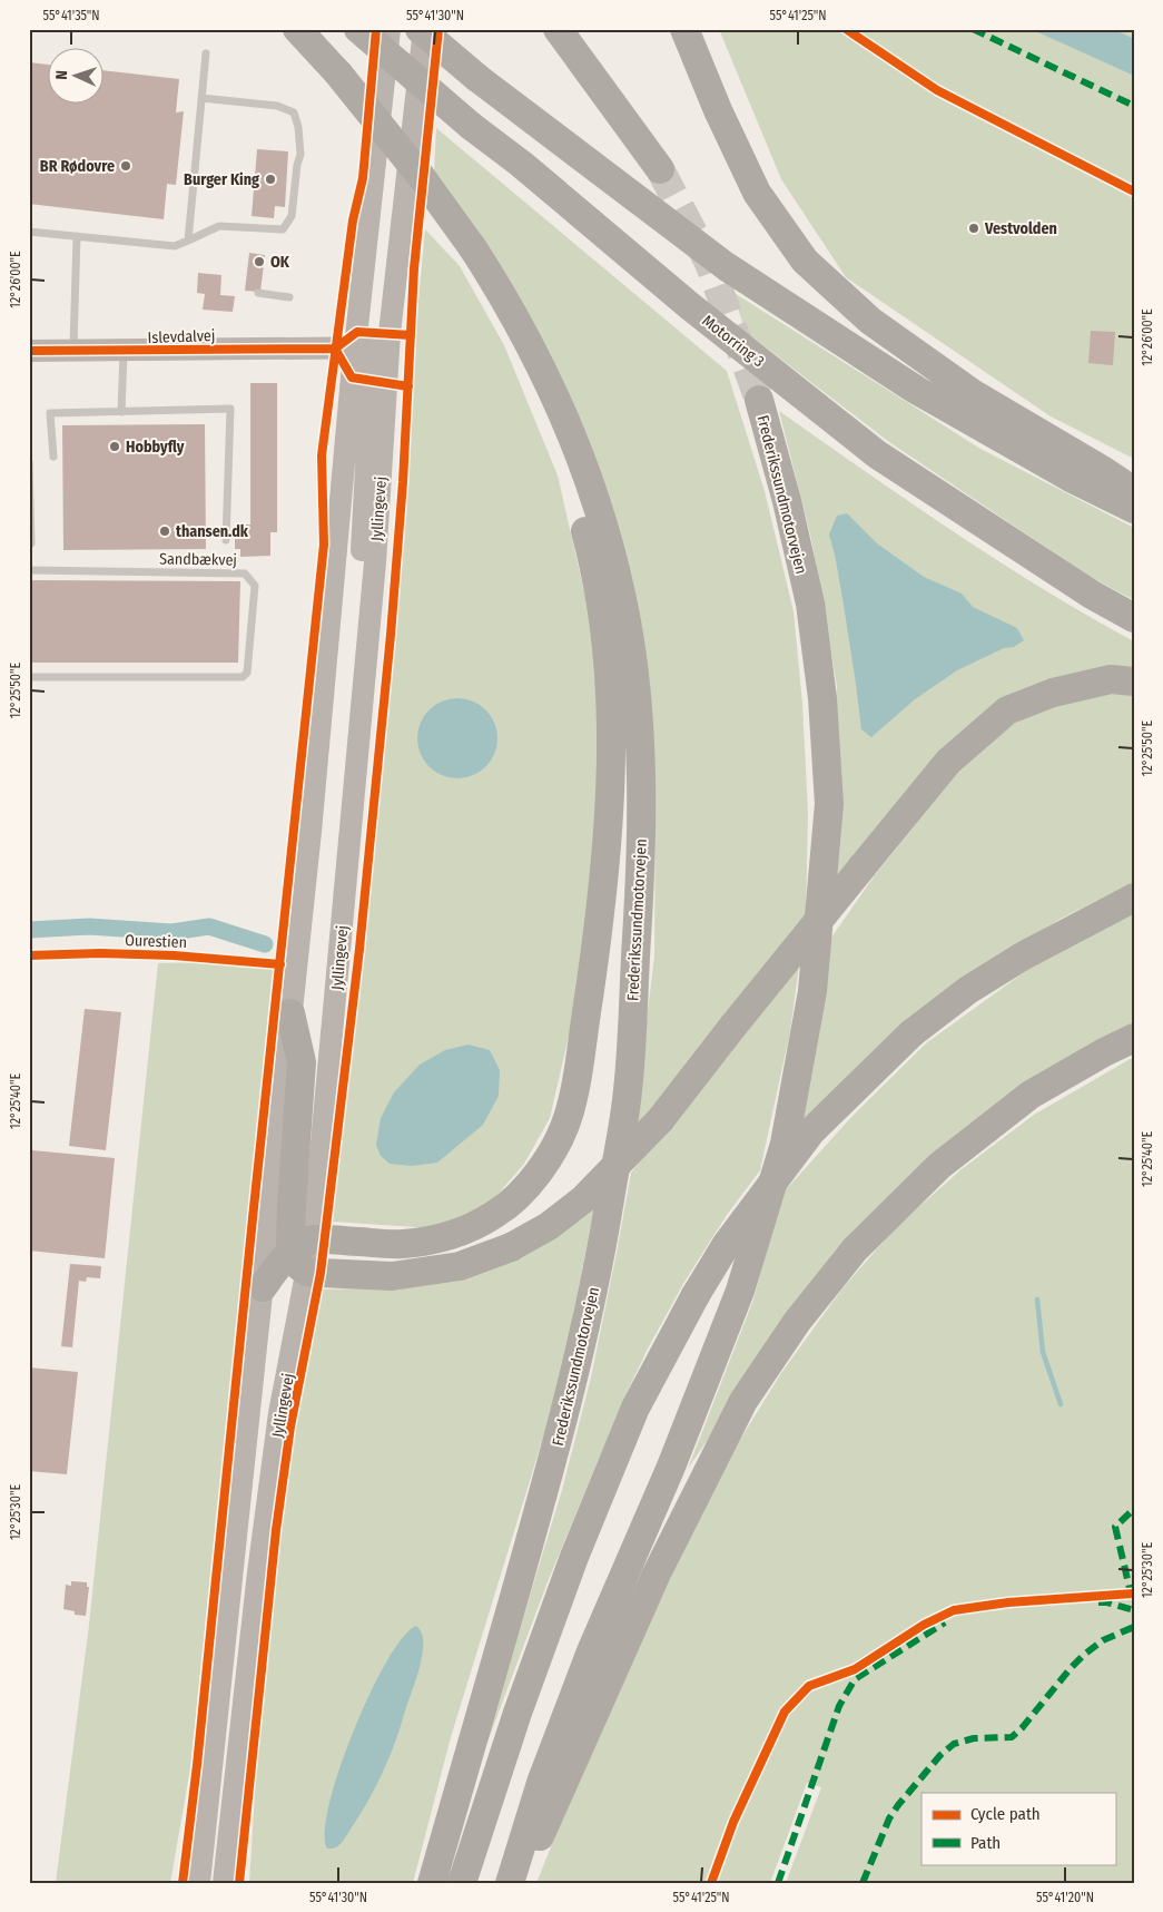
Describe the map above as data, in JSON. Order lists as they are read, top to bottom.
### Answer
{
  "streets": {
    "highway": ["Motorring 3", "Frederikssundmotorvejen"],
    "street": ["Islevdalvej", "Jyllingevej"],
    "lane": ["Sandbækvej"],
    "cycle path": ["Ourestien"]
  },
  "crossings": [
    ["Islevdalvej", "Jyllingevej"]
  ],
  "places": [
    "BR Rødovre",
    "Burger King",
    "Vestvolden",
    "OK",
    "Hobbyfly",
    "thansen.dk"
  ],
  "legend": ["Cycle path", "Path"],
  "north": "left",
  "coordinates": [
    "55°41'35\"N",
    "55°41'30\"N",
    "55°41'25\"N",
    "12°26'00\"E",
    "12°25'50\"E",
    "12°25'40\"E",
    "12°25'30\"E",
    "55°41'20\"N"
  ]
}
